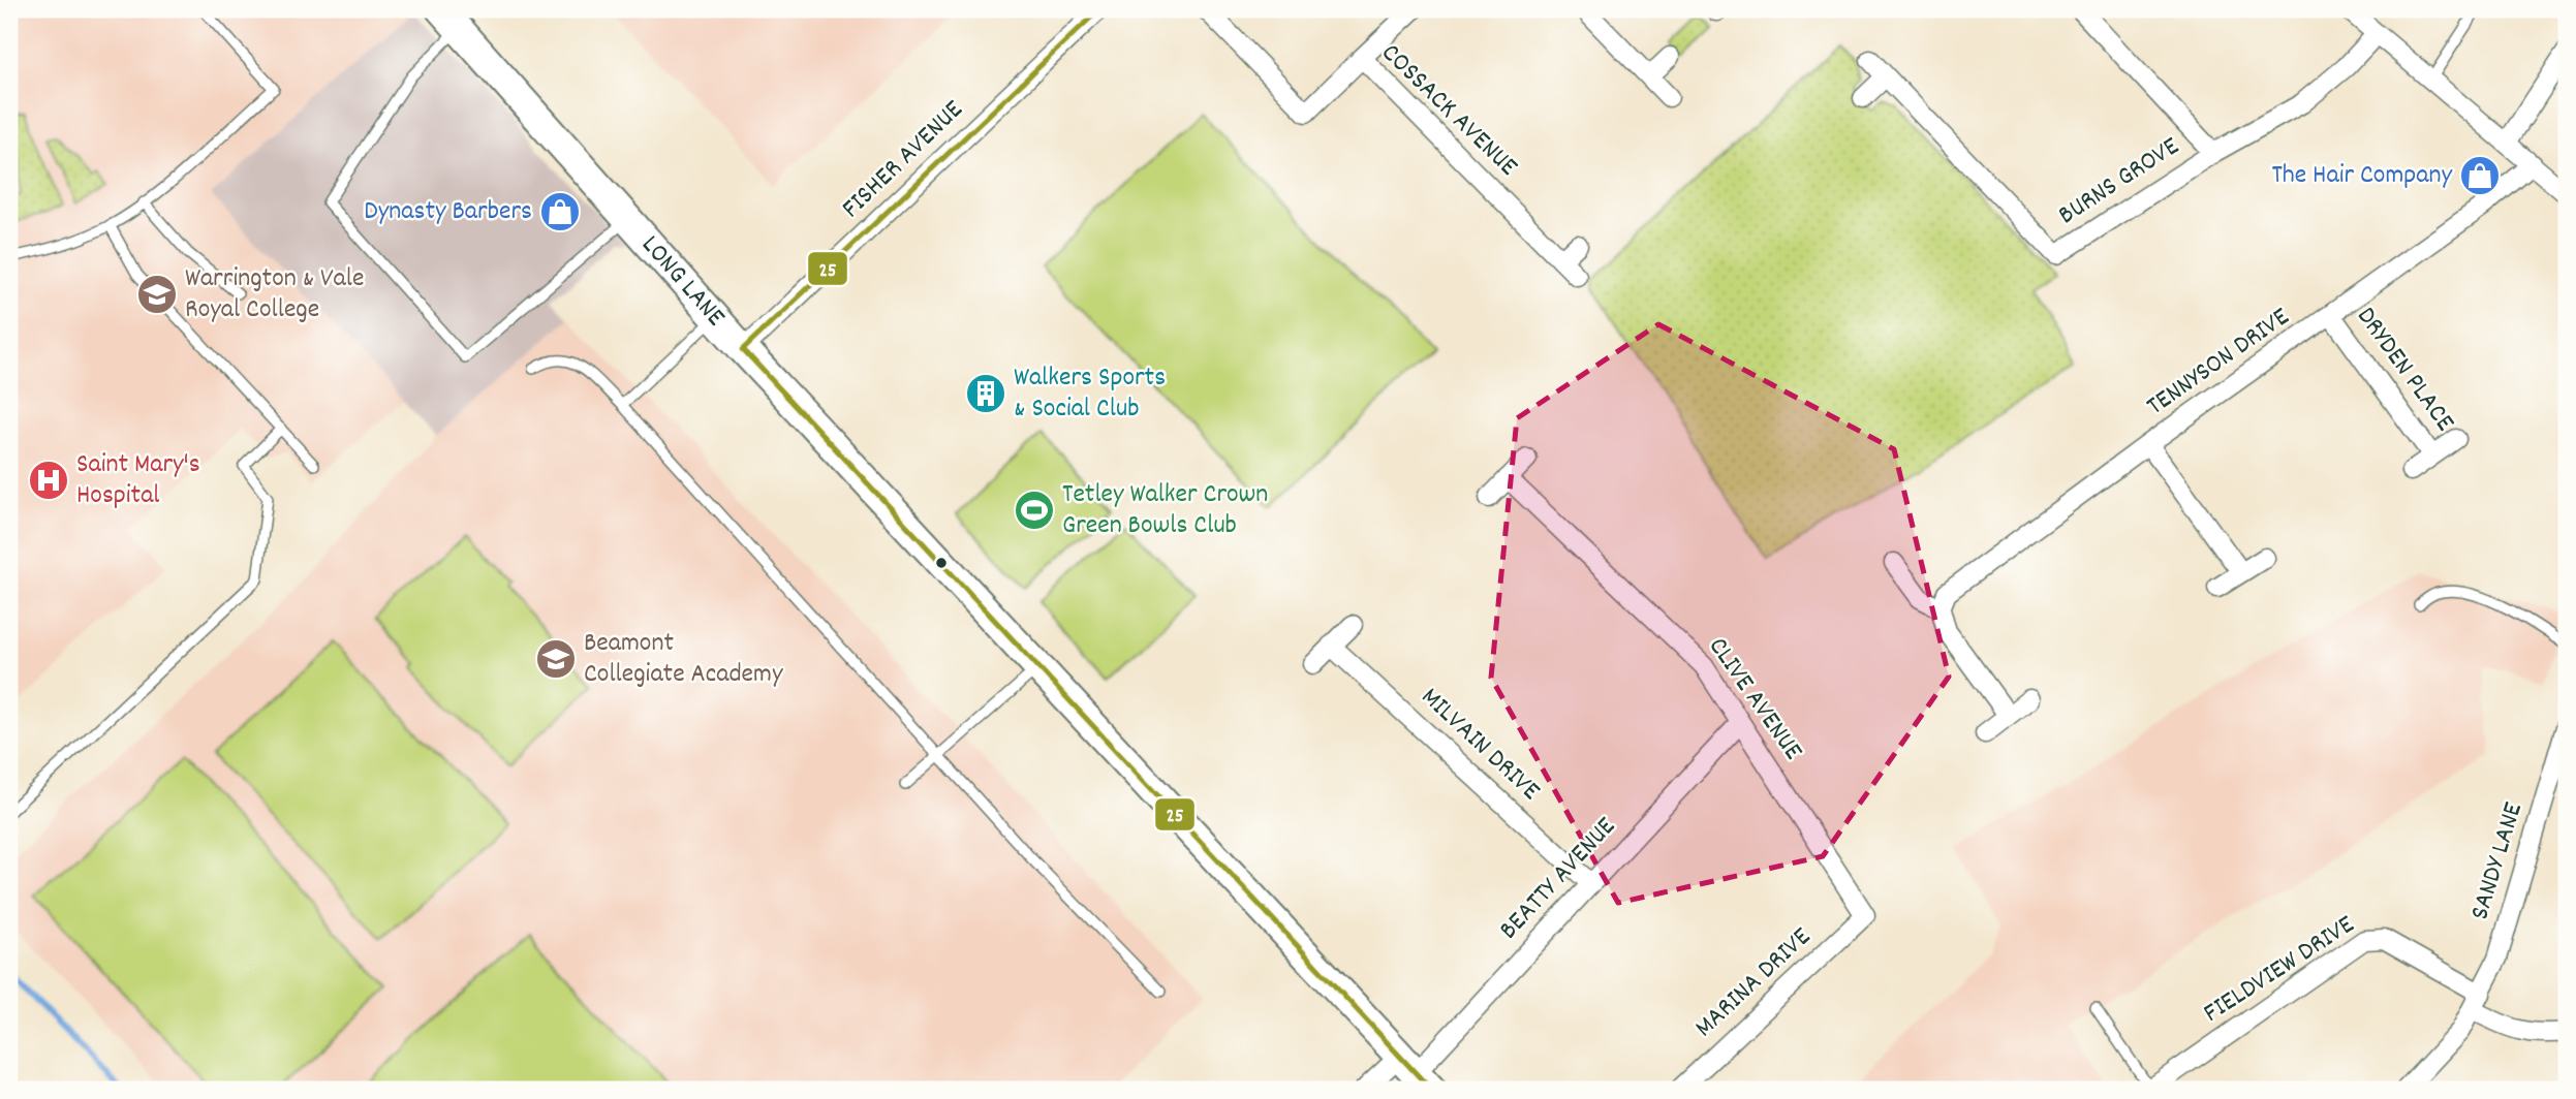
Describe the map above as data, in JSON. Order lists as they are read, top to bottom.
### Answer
{
  "streets": {
    "main road": ["LONG LANE"],
    "street": [
      "COSSACK AVENUE",
      "FISHER AVENUE",
      "BURNS GROVE",
      "TENNYSON DRIVE",
      "DRYDEN PLACE",
      "CLIVE AVENUE",
      "MILVAIN DRIVE",
      "SANDY LANE",
      "BEATTY AVENUE",
      "FIELDVIEW DRIVE",
      "MARINA DRIVE"
    ]
  },
  "crossings": [
    ["FISHER AVENUE", "LONG LANE"],
    ["LONG LANE", "BEATTY AVENUE"],
    ["TENNYSON DRIVE", "DRYDEN PLACE"],
    ["CLIVE AVENUE", "BEATTY AVENUE"],
    ["CLIVE AVENUE", "MARINA DRIVE"],
    ["MILVAIN DRIVE", "BEATTY AVENUE"],
    ["SANDY LANE", "FIELDVIEW DRIVE"]
  ],
  "places": {
    "shop": ["The Hair Company", "Dynasty Barbers"],
    "school or university": ["Warrington & Vale Royal College", "Beamont Collegiate Academy"],
    "building": ["Walkers Sports & Social Club"],
    "hospital": ["Saint Mary's Hospital"],
    "sports": ["Tetley Walker Crown Green Bowls Club"]
  },
  "lines": ["transit line 25"]
}
